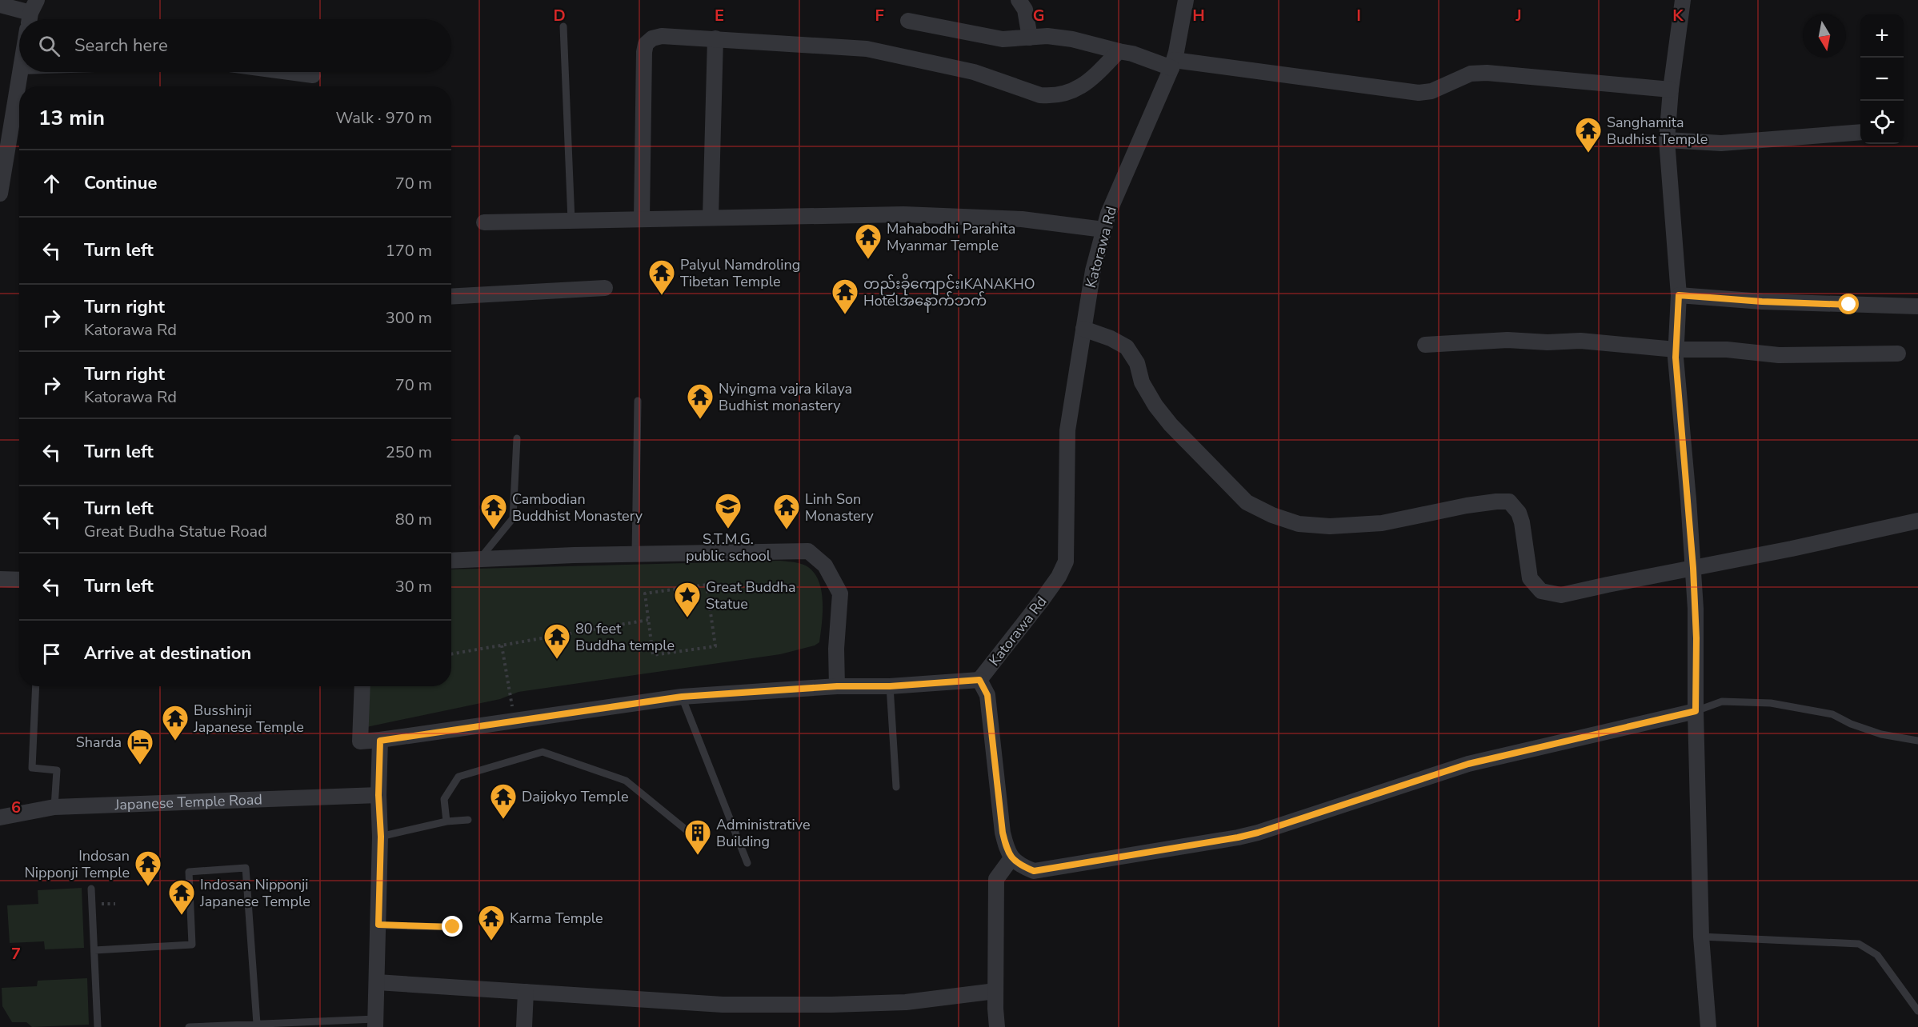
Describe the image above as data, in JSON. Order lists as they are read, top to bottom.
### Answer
{
  "streets": {
    "street": ["Katorawa Rd", "Japanese Temple Road"]
  },
  "places": {
    "temple": [
      "Sanghamita Budhist Temple",
      "Mahabodhi Parahita Myanmar Temple",
      "Palyul Namdroling Tibetan Temple",
      "တည်းခိုကျောင်း၊KANAKHO Hotelအနောက်ဘက်",
      "Nyingma vajra kilaya Budhist monastery",
      "Cambodian Buddhist Monastery",
      "Linh Son Monastery",
      "80 feet Buddha temple",
      "Busshinji Japanese Temple",
      "Daijokyo Temple",
      "Indosan Nipponji Temple",
      "Indosan Nipponji Japanese Temple",
      "Karma Temple"
    ],
    "school or university": ["S.T.M.G. public school"],
    "place": ["Great Buddha Statue"],
    "hotel": ["Sharda"],
    "building": ["Administrative Building"]
  },
  "north": "bottom",
  "page": {
    "map_buttons": ["+", "−"],
    "search": "Search here",
    "heading": ["13 min", "Walk · 970 m"],
    "list": [
      ["Continue", "70 m"],
      ["Turn left", "170 m"],
      ["Turn right", "Katorawa Rd", "300 m"],
      ["Turn right", "Katorawa Rd", "70 m"],
      ["Turn left", "250 m"],
      ["Turn left", "Great Budha Statue Road", "80 m"],
      ["Turn left", "30 m"],
      "Arrive at destination"
    ]
  },
  "grid": {
    "columns": [
      "D",
      "E",
      "F",
      "G",
      "H",
      "I",
      "J",
      "K"
    ],
    "rows": ["6", "7"]
  }
}
